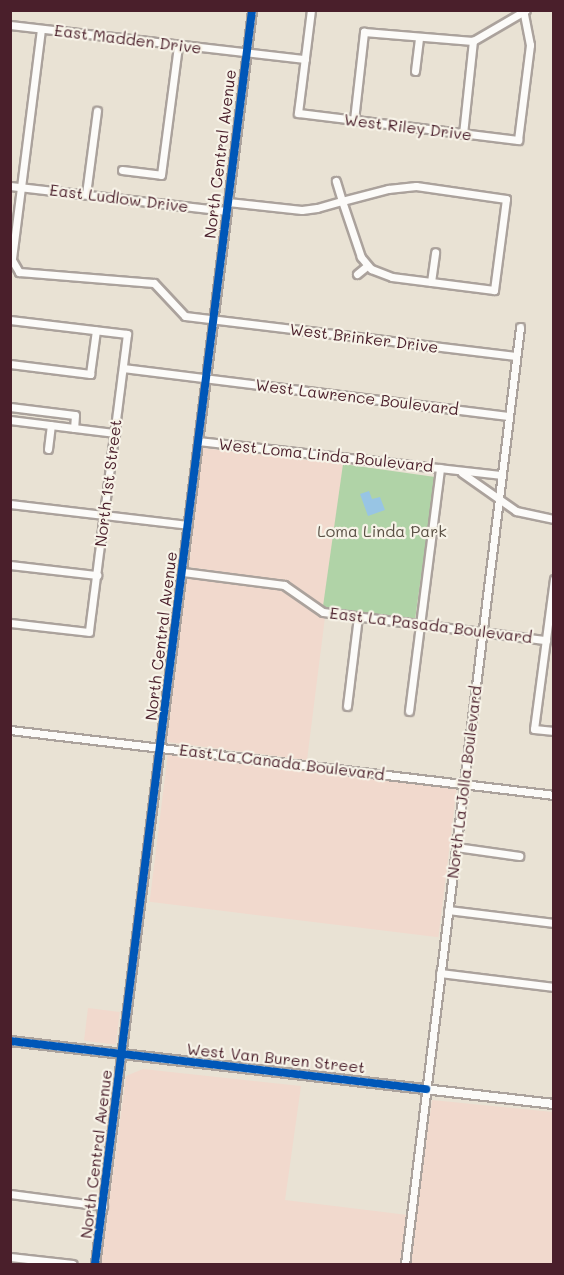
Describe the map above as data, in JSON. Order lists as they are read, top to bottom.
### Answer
{
  "streets": {
    "main road": ["West Van Buren Street"],
    "street": [
      "East Madden Drive",
      "West Riley Drive",
      "North Central Avenue",
      "East Ludlow Drive",
      "West Brinker Drive",
      "West Lawrence Boulevard",
      "West Loma Linda Boulevard",
      "North 1st Street",
      "East La Pasada Boulevard",
      "East La Canada Boulevard",
      "North La Jolla Boulevard"
    ]
  },
  "crossings": [
    ["East Madden Drive", "West Riley Drive"],
    ["East Madden Drive", "North Central Avenue"],
    ["North Central Avenue", "East Ludlow Drive"],
    ["North Central Avenue", "West Brinker Drive"],
    ["North Central Avenue", "West Lawrence Boulevard"],
    ["North Central Avenue", "West Loma Linda Boulevard"],
    ["North Central Avenue", "East La Pasada Boulevard"],
    ["North Central Avenue", "East La Canada Boulevard"],
    ["North Central Avenue", "West Van Buren Street"],
    ["East Ludlow Drive", "West Brinker Drive"],
    ["West Brinker Drive", "North La Jolla Boulevard"],
    ["West Lawrence Boulevard", "North 1st Street"],
    ["West Lawrence Boulevard", "North La Jolla Boulevard"],
    ["West Loma Linda Boulevard", "North La Jolla Boulevard"],
    ["East La Pasada Boulevard", "North La Jolla Boulevard"],
    ["East La Canada Boulevard", "North La Jolla Boulevard"],
    ["North La Jolla Boulevard", "West Van Buren Street"]
  ],
  "parks": ["Loma Linda Park"]
}
